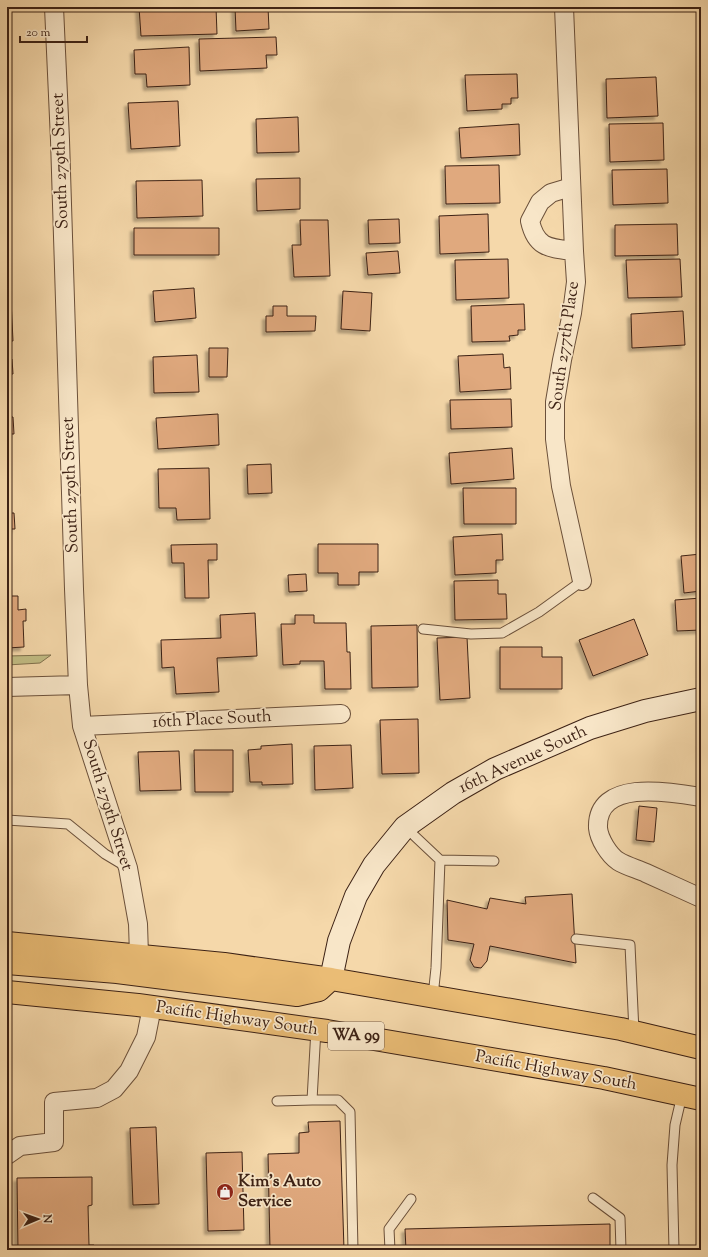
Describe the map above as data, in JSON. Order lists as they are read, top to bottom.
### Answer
{
  "streets": {
    "main road": ["16th Avenue South", "Pacific Highway South", "WA 99"],
    "street": ["South 279th Street", "South 277th Place", "16th Place South"]
  },
  "crossings": [
    ["South 279th Street", "16th Place South"]
  ],
  "places": {
    "shop": ["Kim's Auto Service"]
  },
  "scale_bar": "20 m",
  "north": "right"
}
